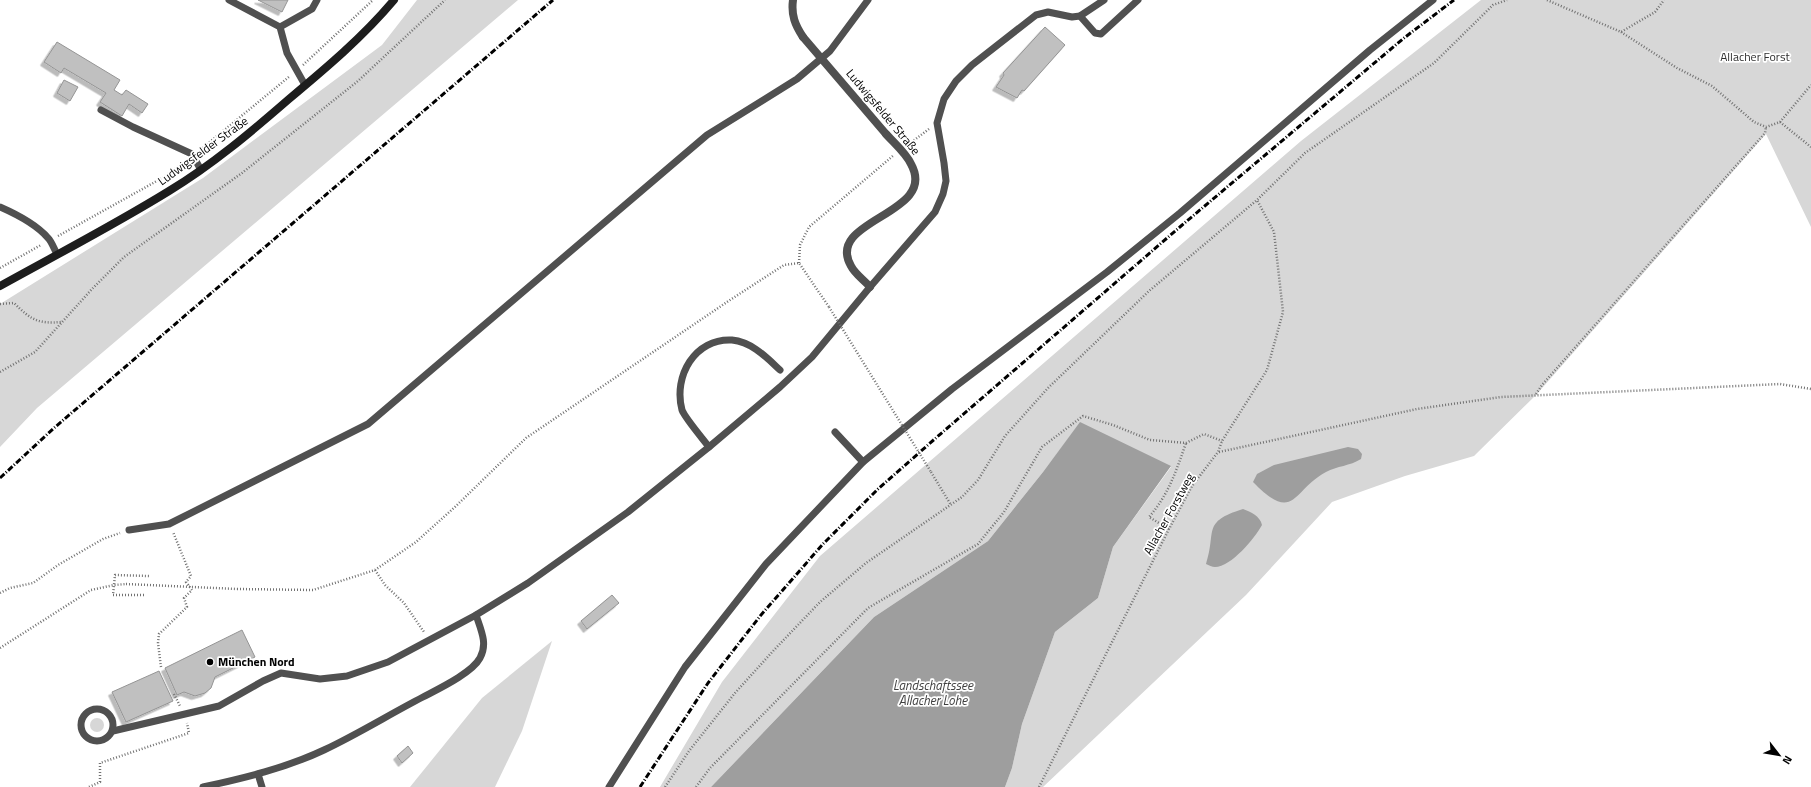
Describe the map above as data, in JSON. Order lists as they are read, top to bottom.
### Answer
{
  "streets": {
    "street": ["Ludwigsfelder Straße"],
    "path": ["Allacher Forstweg"]
  },
  "water": ["Landschaftssee Allacher Lohe"],
  "parks": ["Allacher Forst"],
  "places": ["München Nord"],
  "north": "bottom right"
}
